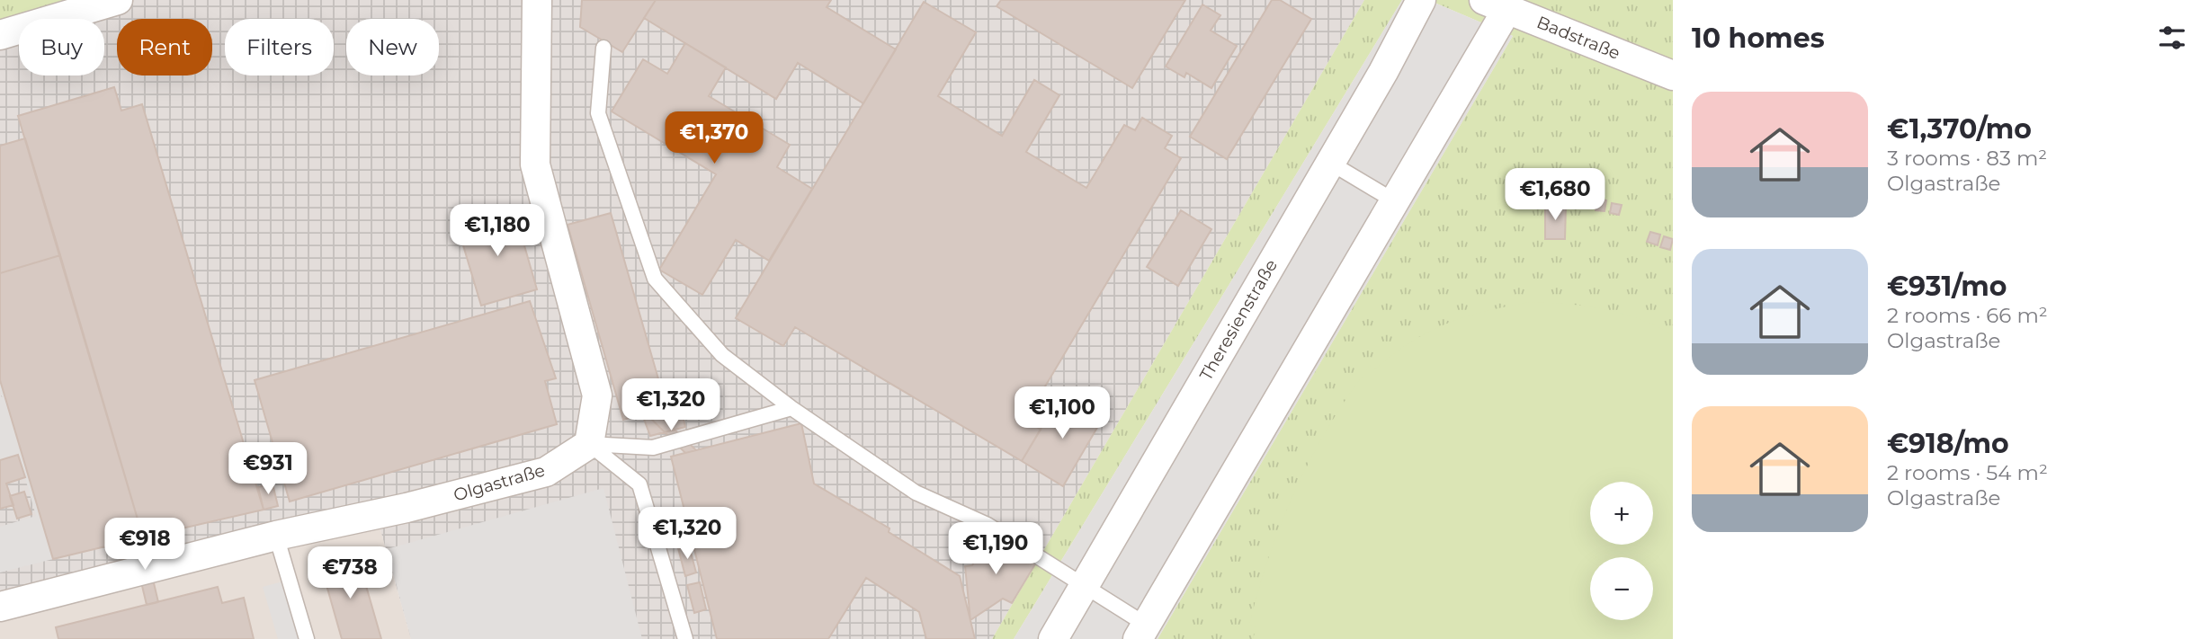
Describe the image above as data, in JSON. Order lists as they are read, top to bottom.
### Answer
{
  "streets": {
    "street": ["Badstraße", "Theresienstraße", "Olgastraße"]
  },
  "page": {
    "heading": "10 homes",
    "chip": [
      "Buy",
      "Rent",
      "Filters",
      "New"
    ],
    "list": [
      {
        "name": "€1,370/mo",
        "note": "3 rooms · 83 m² · Olgastraße"
      },
      {
        "name": "€931/mo",
        "note": "2 rooms · 66 m² · Olgastraße"
      },
      {
        "name": "€918/mo",
        "note": "2 rooms · 54 m² · Olgastraße"
      }
    ],
    "price": [
      "€1,370",
      "€1,680",
      "€1,180",
      "€1,320",
      "€1,100",
      "€931",
      "€1,320",
      "€918",
      "€1,190",
      "€738"
    ],
    "map_buttons": ["+", "−"]
  }
}
